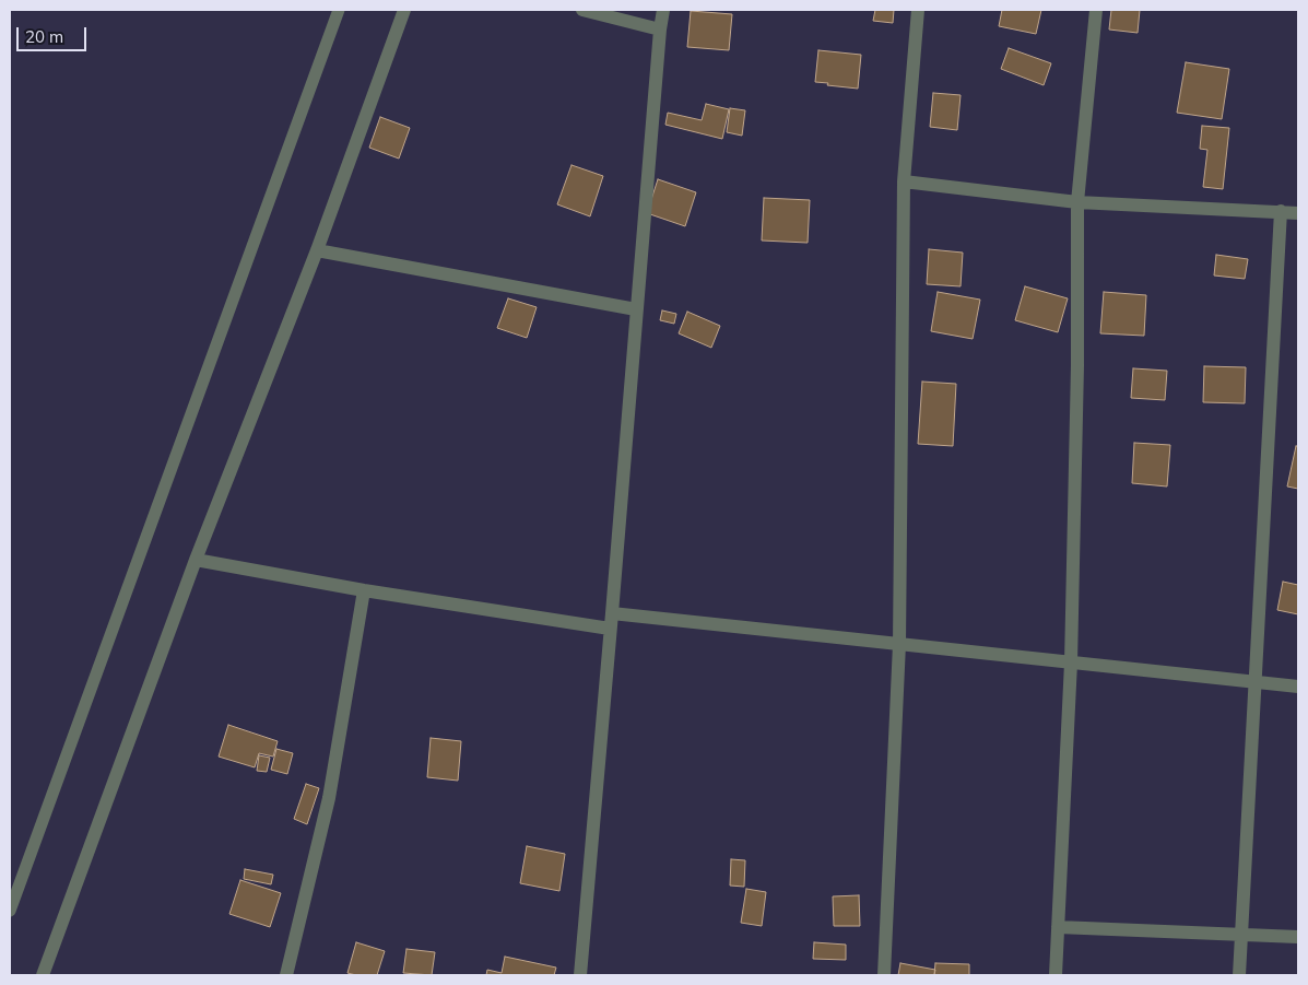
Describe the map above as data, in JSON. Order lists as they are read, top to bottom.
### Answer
{
  "scale_bar": "20 m"
}
